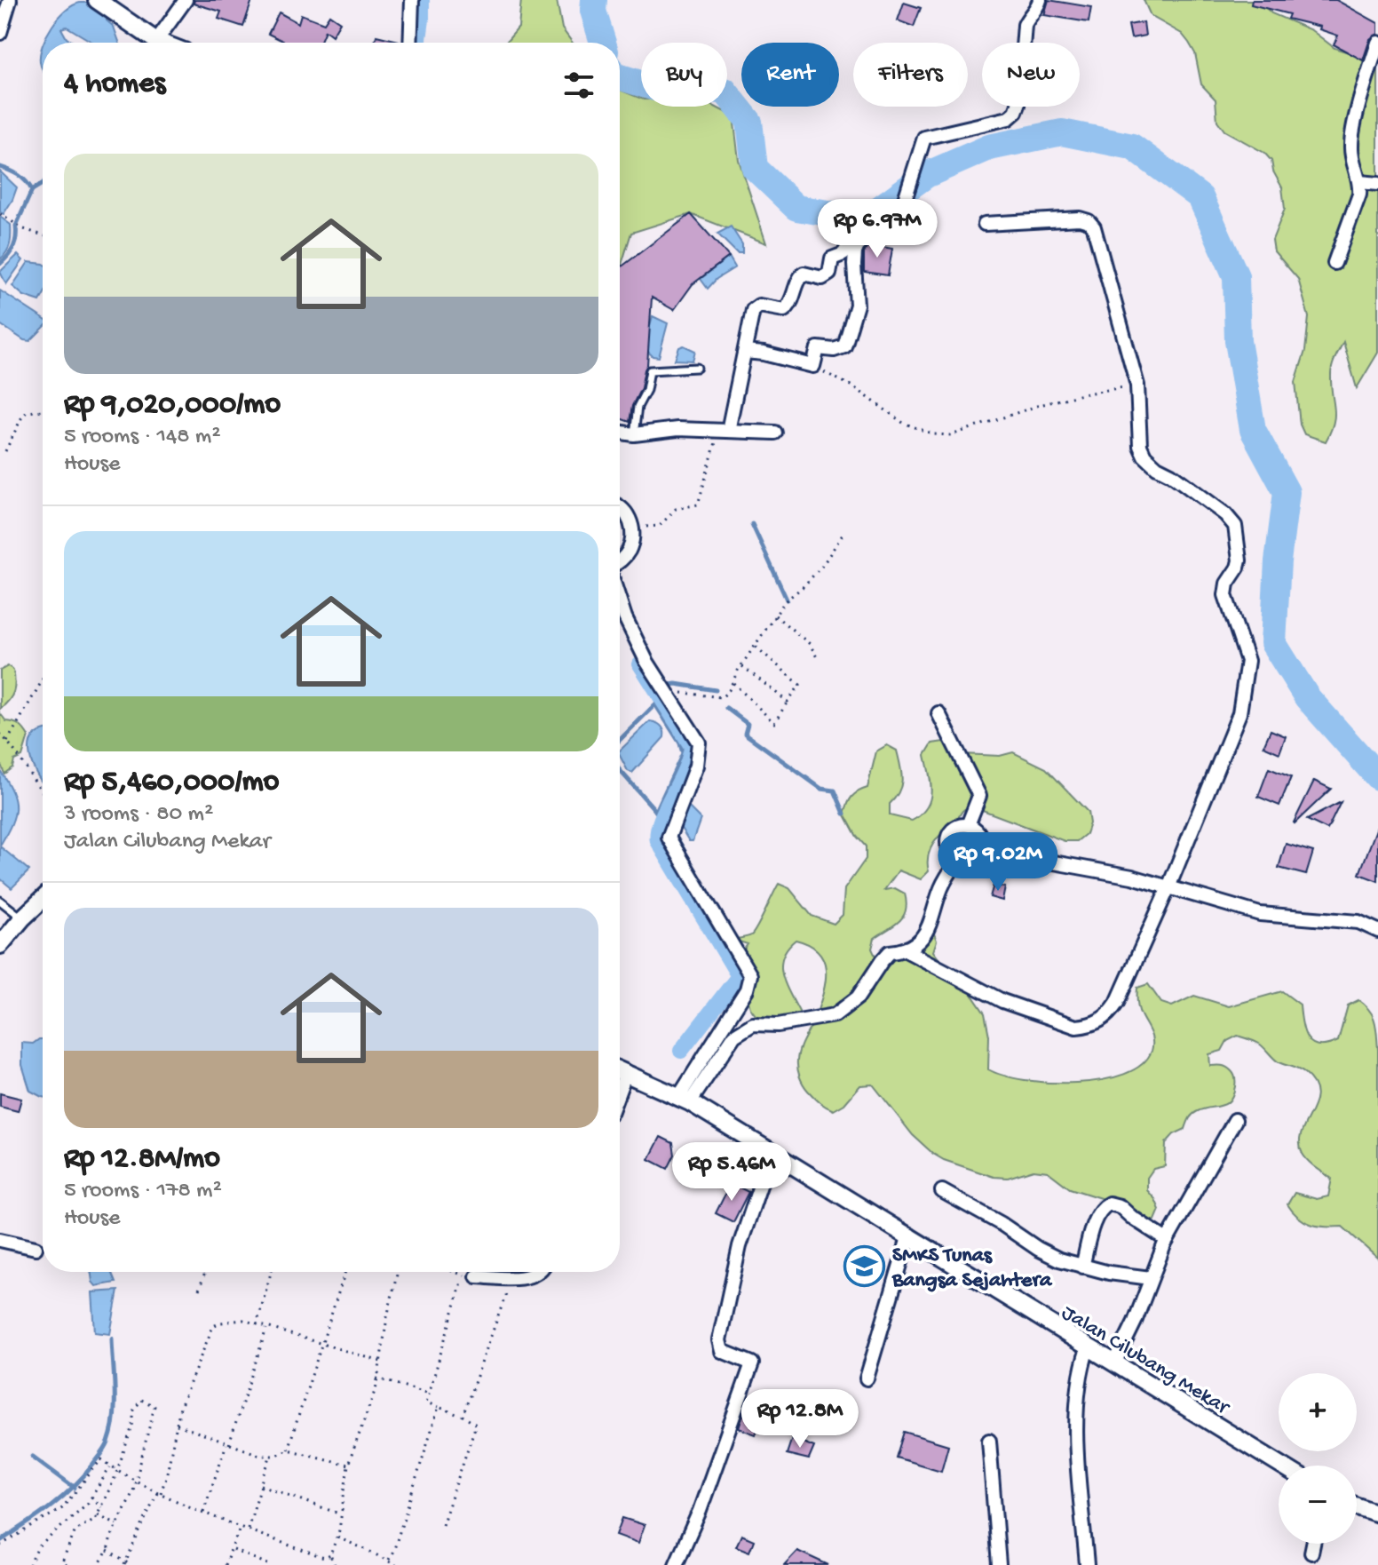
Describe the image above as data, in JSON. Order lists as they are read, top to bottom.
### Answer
{
  "streets": {
    "street": ["Jalan Cilubang Mekar"]
  },
  "places": {
    "school or university": ["SMKS Tunas Bangsa Sejahtera"]
  },
  "page": {
    "chip": [
      "Buy",
      "Rent",
      "Filters",
      "New"
    ],
    "heading": "4 homes",
    "list": [
      {
        "name": "Rp 9,020,000/mo",
        "note": "5 rooms · 148 m² · House"
      },
      {
        "name": "Rp 5,460,000/mo",
        "note": "3 rooms · 80 m² · Jalan Cilubang Mekar"
      },
      {
        "name": "Rp 12.8M/mo",
        "note": "5 rooms · 178 m² · House"
      }
    ],
    "price": [
      "Rp 6.97M",
      "Rp 9.02M",
      "Rp 5.46M",
      "Rp 12.8M"
    ],
    "map_buttons": ["+", "−"]
  }
}
